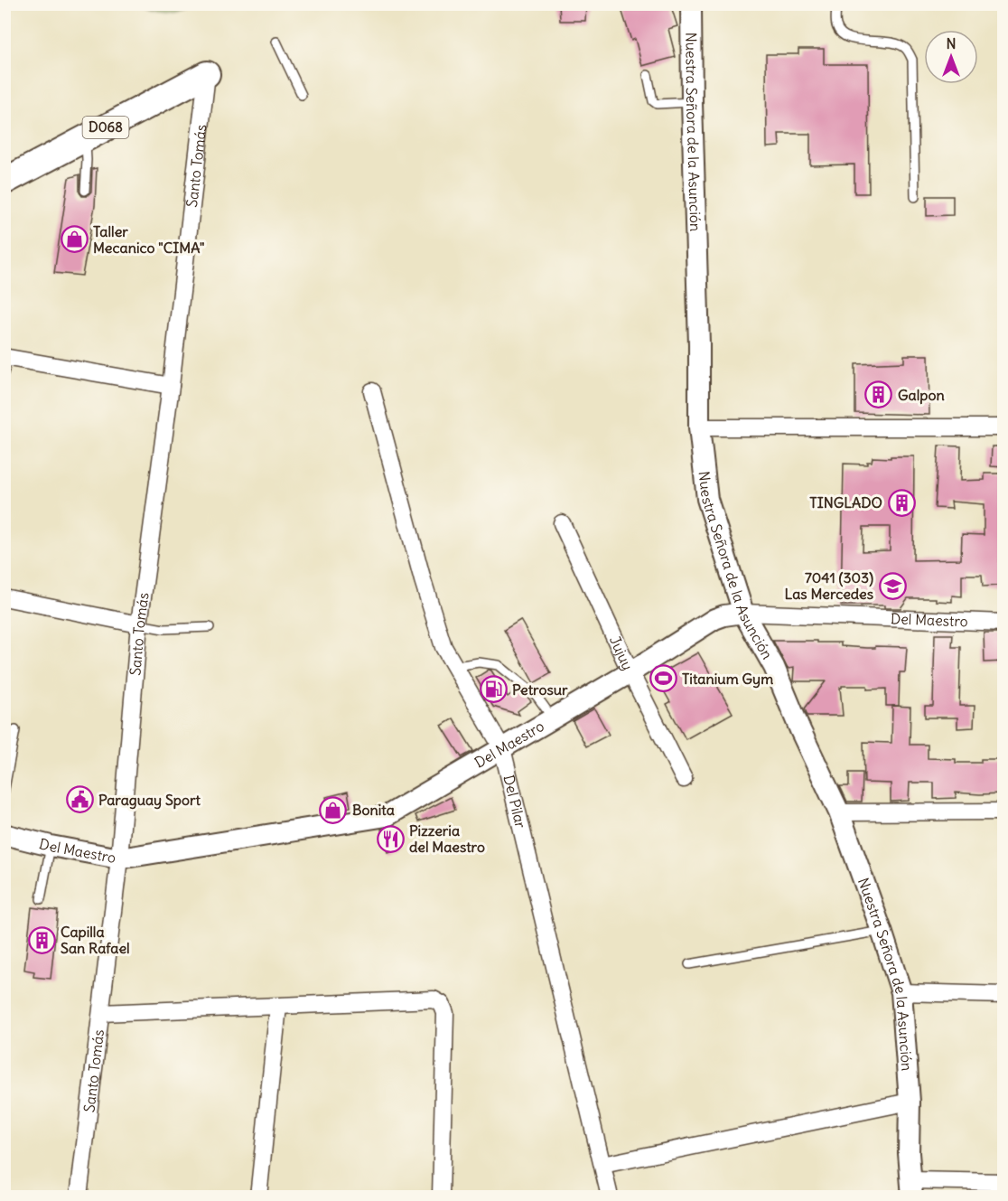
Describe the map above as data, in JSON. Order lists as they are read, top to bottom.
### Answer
{
  "streets": {
    "main road": ["D068"],
    "street": [
      "Nuestra Señora de la Asunción",
      "Santo Tomás",
      "Del Maestro",
      "Jujuy",
      "Del Pilar"
    ]
  },
  "crossings": [
    ["D068", "Santo Tomás"],
    ["Nuestra Señora de la Asunción", "Del Maestro"],
    ["Santo Tomás", "Del Maestro"],
    ["Del Maestro", "Jujuy"],
    ["Del Maestro", "Del Pilar"]
  ],
  "places": {
    "shop": ["Taller Mecanico \"CIMA\"", "Bonita"],
    "building": ["Galpon", "TINGLADO", "Capilla San Rafael"],
    "school or university": ["7041 (303) Las Mercedes"],
    "sports": ["Titanium Gym"],
    "fuel station": ["Petrosur"],
    "public building": ["Paraguay Sport"],
    "restaurant": ["Pizzeria del Maestro"]
  },
  "north": "top"
}
